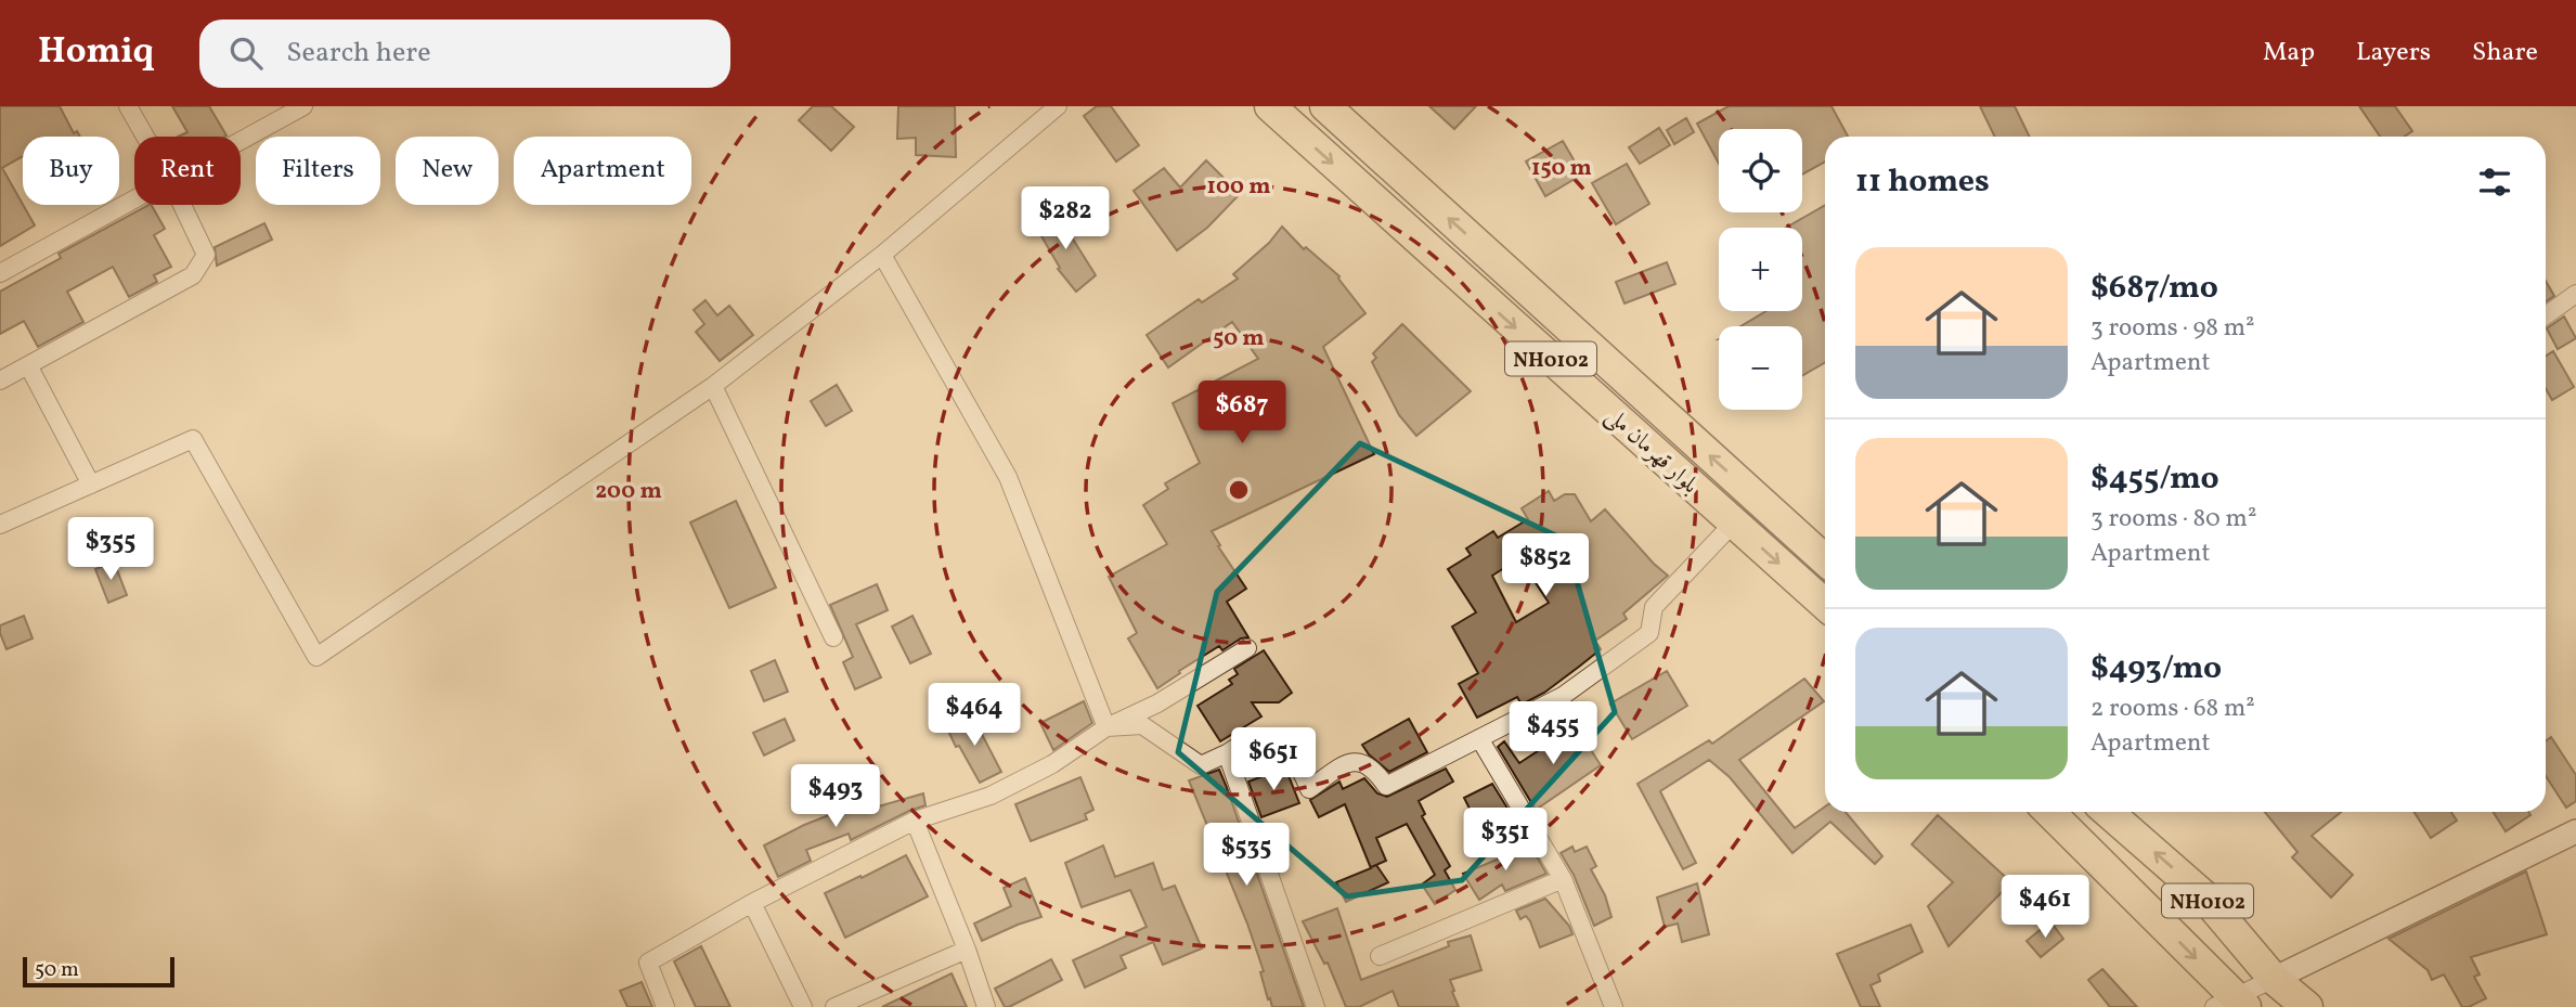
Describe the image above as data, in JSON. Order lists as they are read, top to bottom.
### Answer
{
  "streets": {
    "highway": ["NH0102", "بلوار قهرمان ملی"]
  },
  "scale_bar": "50 m",
  "page": {
    "header": "Homiq",
    "search": "Search here",
    "nav": ["Map", "Layers", "Share"],
    "map_buttons": ["+", "−"],
    "chip": [
      "Buy",
      "Rent",
      "Filters",
      "New",
      "Apartment"
    ],
    "heading": "11 homes",
    "price": [
      "$282",
      "$687",
      "$355",
      "$852",
      "$464",
      "$455",
      "$651",
      "$493",
      "$351",
      "$535",
      "$461"
    ],
    "list": [
      {
        "name": "$687/mo",
        "note": "3 rooms · 98 m² · Apartment"
      },
      {
        "name": "$455/mo",
        "note": "3 rooms · 80 m² · Apartment"
      },
      {
        "name": "$493/mo",
        "note": "2 rooms · 68 m² · Apartment"
      }
    ],
    "scale": "50 m"
  },
  "rings": [
    "150 m",
    "100 m",
    "50 m",
    "200 m"
  ]
}
